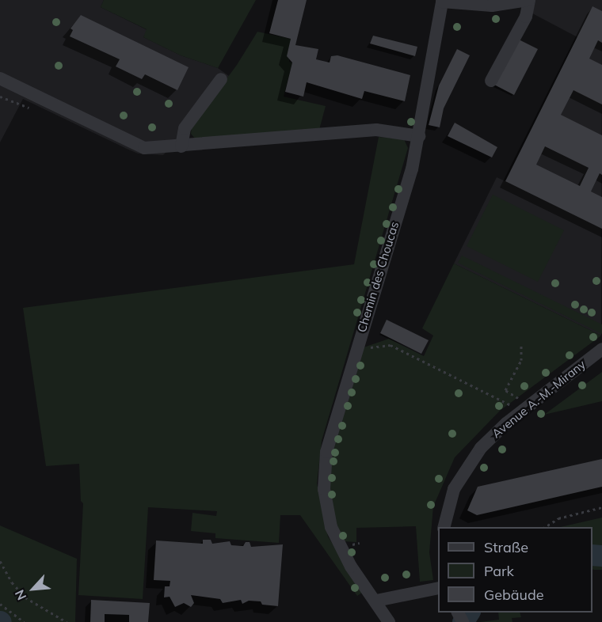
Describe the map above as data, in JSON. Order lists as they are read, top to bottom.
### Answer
{
  "streets": {
    "street": ["Chemin des Choucas", "Avenue A.-M.-Mirany"]
  },
  "legend": ["Straße", "Park", "Gebäude"],
  "north": "bottom left"
}
